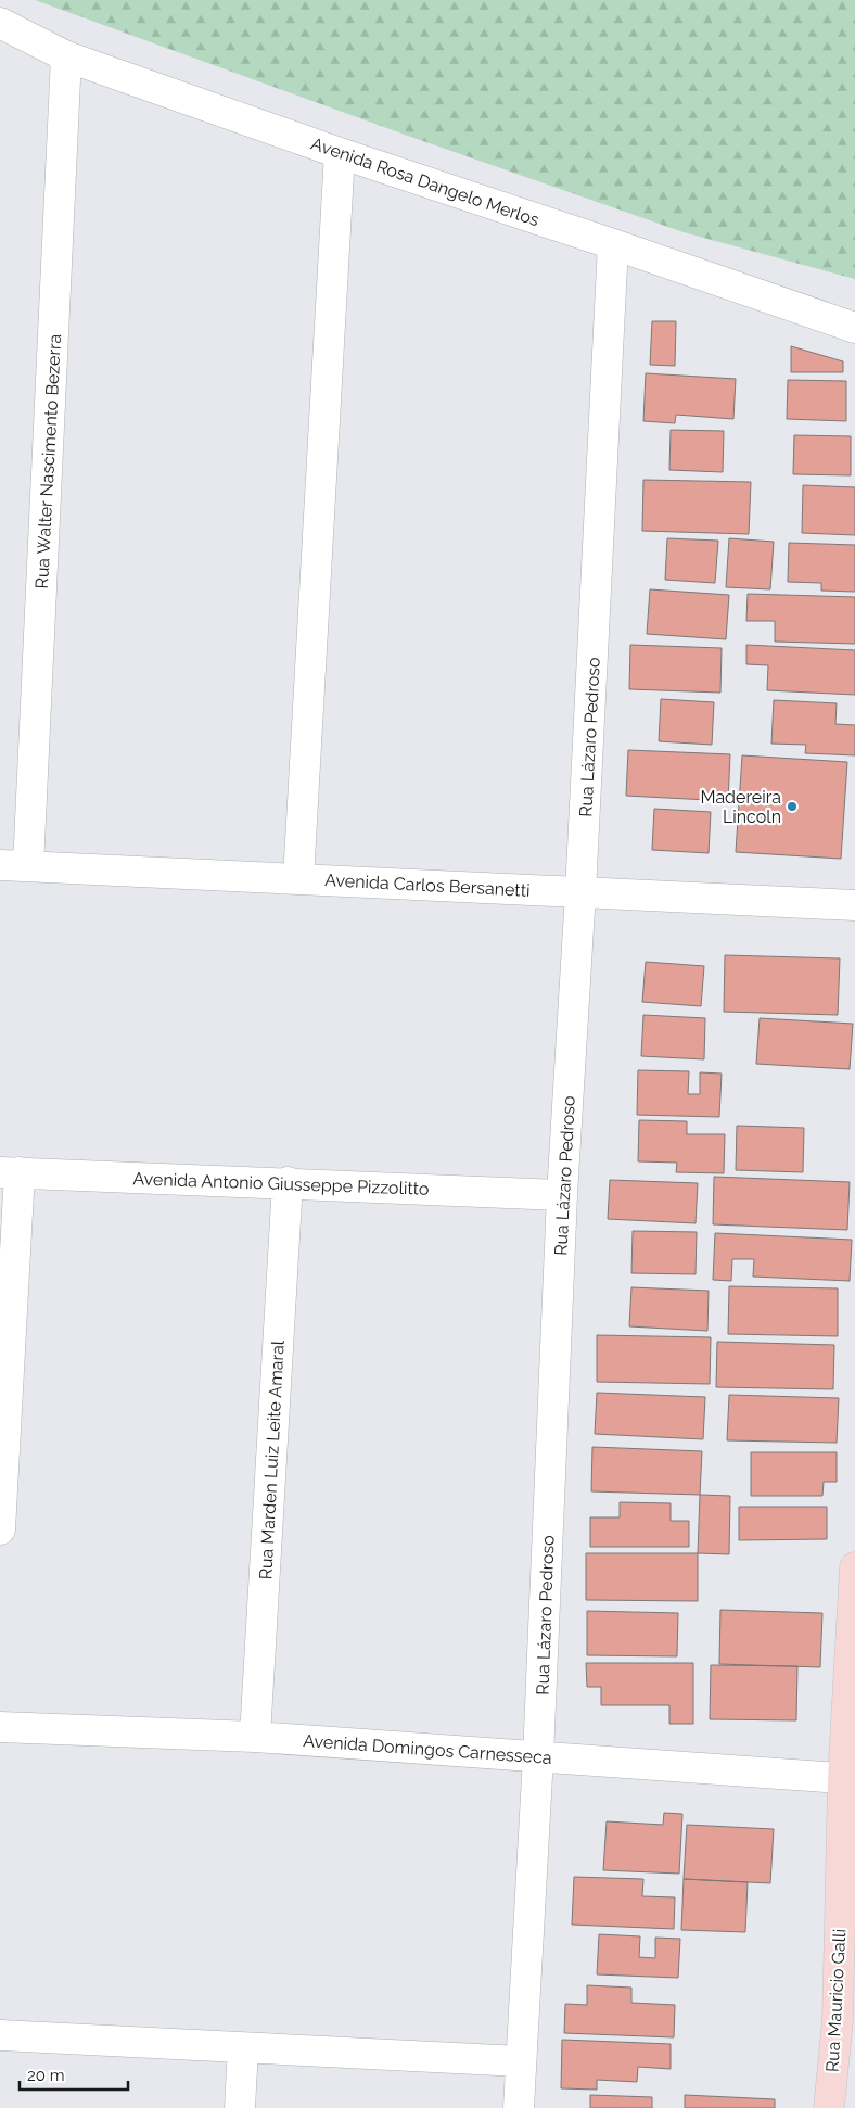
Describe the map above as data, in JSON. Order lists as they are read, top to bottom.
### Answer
{
  "streets": {
    "main road": ["Rua Mauricio Galli"],
    "street": [
      "Avenida Rosa Dangelo Merlos",
      "Rua Walter Nascimento Bezerra",
      "Rua Lázaro Pedroso",
      "Avenida Carlos Bersanetti",
      "Avenida Antonio Giusseppe Pizzolitto",
      "Rua Marden Luiz Leite Amaral",
      "Avenida Domingos Carnesseca"
    ]
  },
  "crossings": [
    ["Avenida Rosa Dangelo Merlos", "Rua Walter Nascimento Bezerra"],
    ["Avenida Rosa Dangelo Merlos", "Rua Lázaro Pedroso"],
    ["Rua Walter Nascimento Bezerra", "Avenida Carlos Bersanetti"],
    ["Rua Lázaro Pedroso", "Avenida Carlos Bersanetti"],
    ["Rua Lázaro Pedroso", "Avenida Antonio Giusseppe Pizzolitto"],
    ["Rua Lázaro Pedroso", "Avenida Domingos Carnesseca"],
    ["Avenida Antonio Giusseppe Pizzolitto", "Rua Marden Luiz Leite Amaral"],
    ["Rua Marden Luiz Leite Amaral", "Avenida Domingos Carnesseca"],
    ["Avenida Domingos Carnesseca", "Rua Mauricio Galli"]
  ],
  "places": ["Madereira Lincoln"],
  "scale_bar": "20 m"
}
